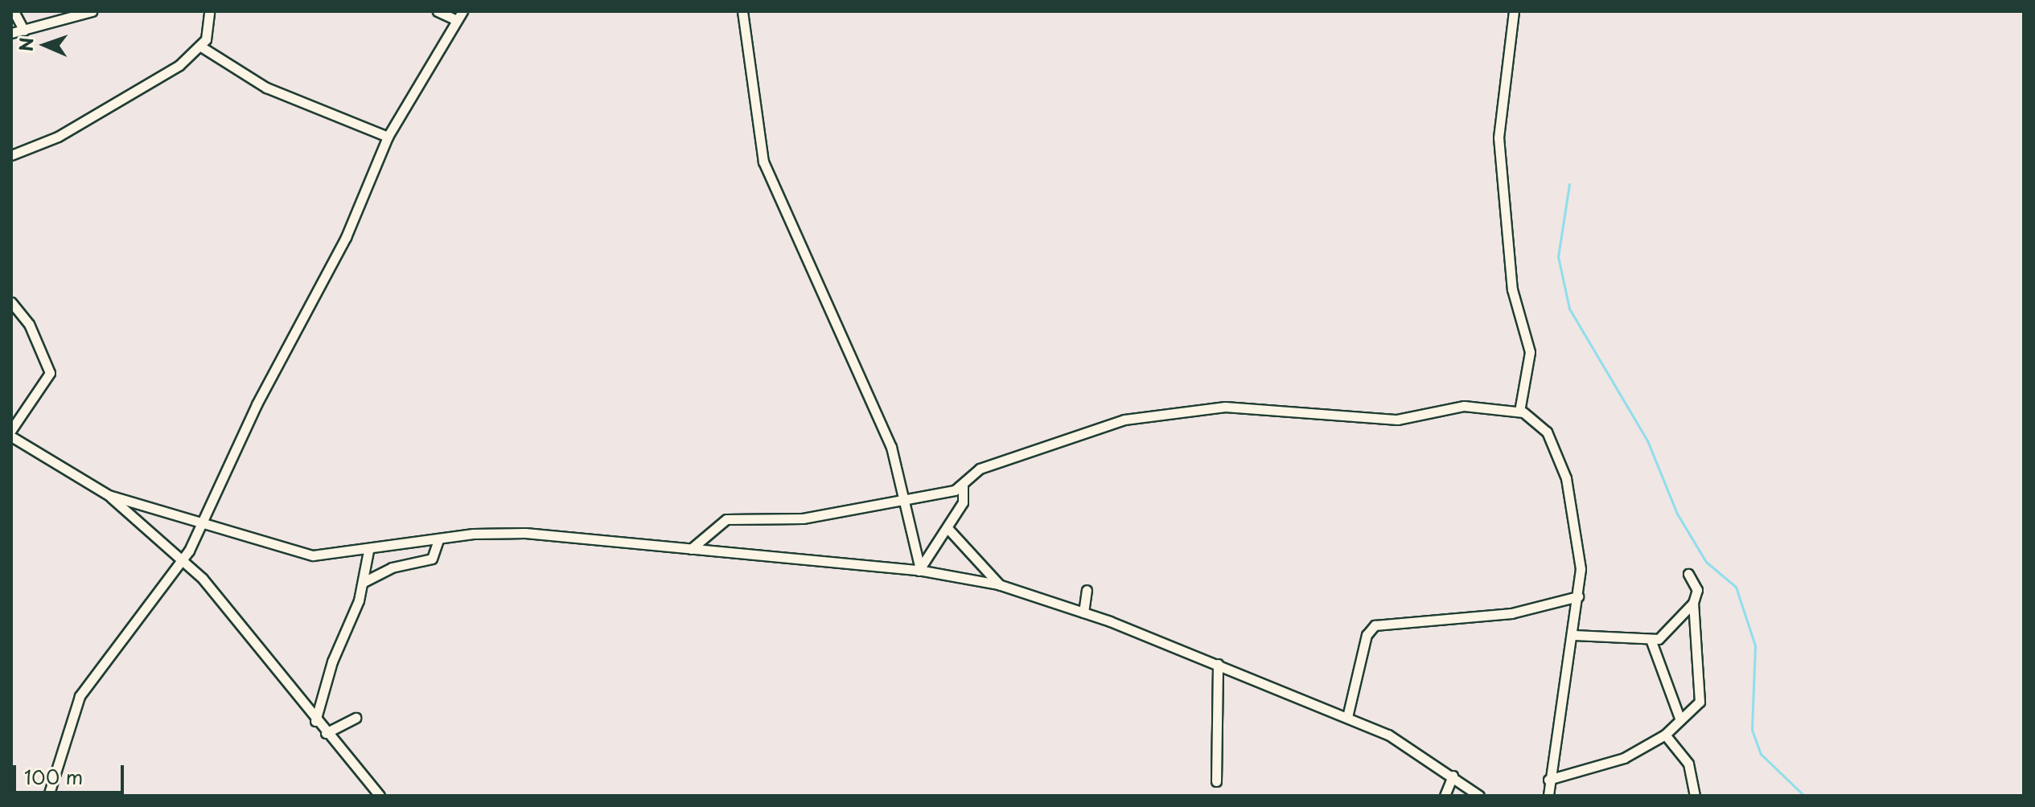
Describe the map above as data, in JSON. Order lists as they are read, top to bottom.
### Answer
{
  "scale_bar": "100 m",
  "north": "left"
}
